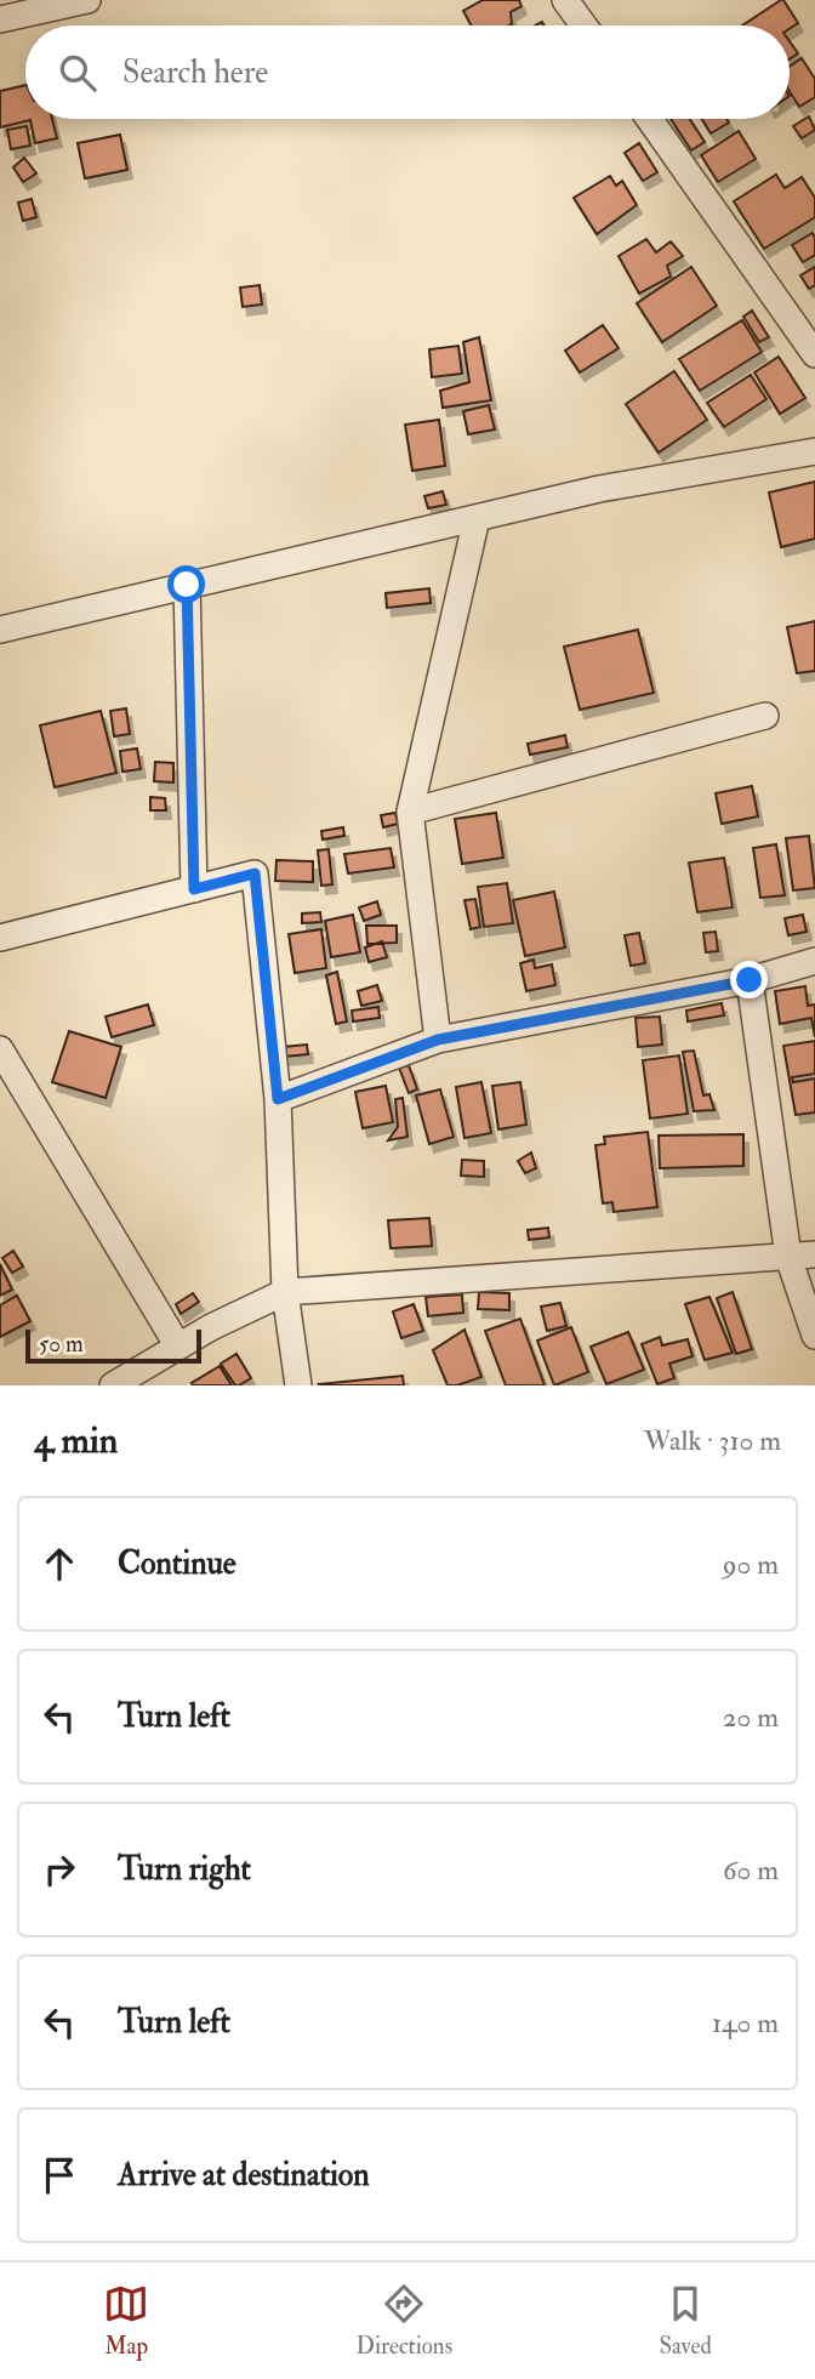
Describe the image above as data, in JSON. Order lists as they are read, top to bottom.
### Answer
{
  "scale_bar": "50 m",
  "page": {
    "search": "Search here",
    "scale": "50 m",
    "heading": ["4 min", "Walk · 310 m"],
    "list": [
      ["Continue", "90 m"],
      ["Turn left", "20 m"],
      ["Turn right", "60 m"],
      ["Turn left", "140 m"],
      "Arrive at destination"
    ],
    "nav": ["Map", "Directions", "Saved"]
  }
}
